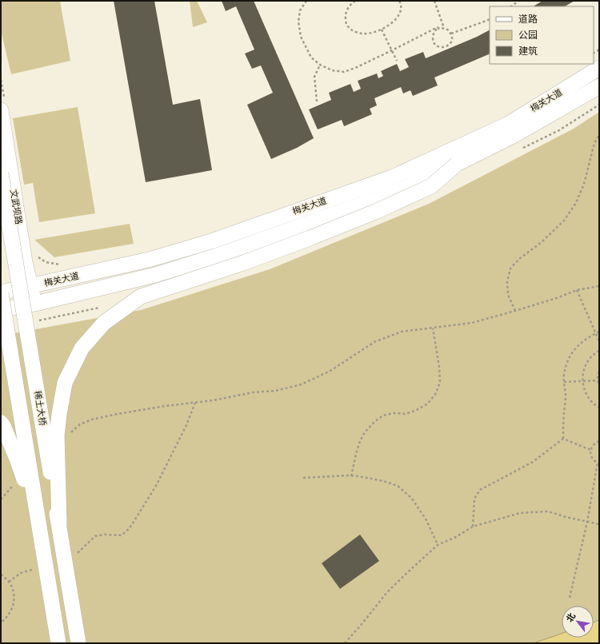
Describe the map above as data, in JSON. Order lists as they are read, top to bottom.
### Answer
{
  "streets": {
    "main road": ["梅关大道", "文武坝路", "稀土大桥"]
  },
  "crossings": [
    ["梅关大道", "文武坝路"]
  ],
  "legend": ["道路", "公园", "建筑"],
  "north": "top left"
}
